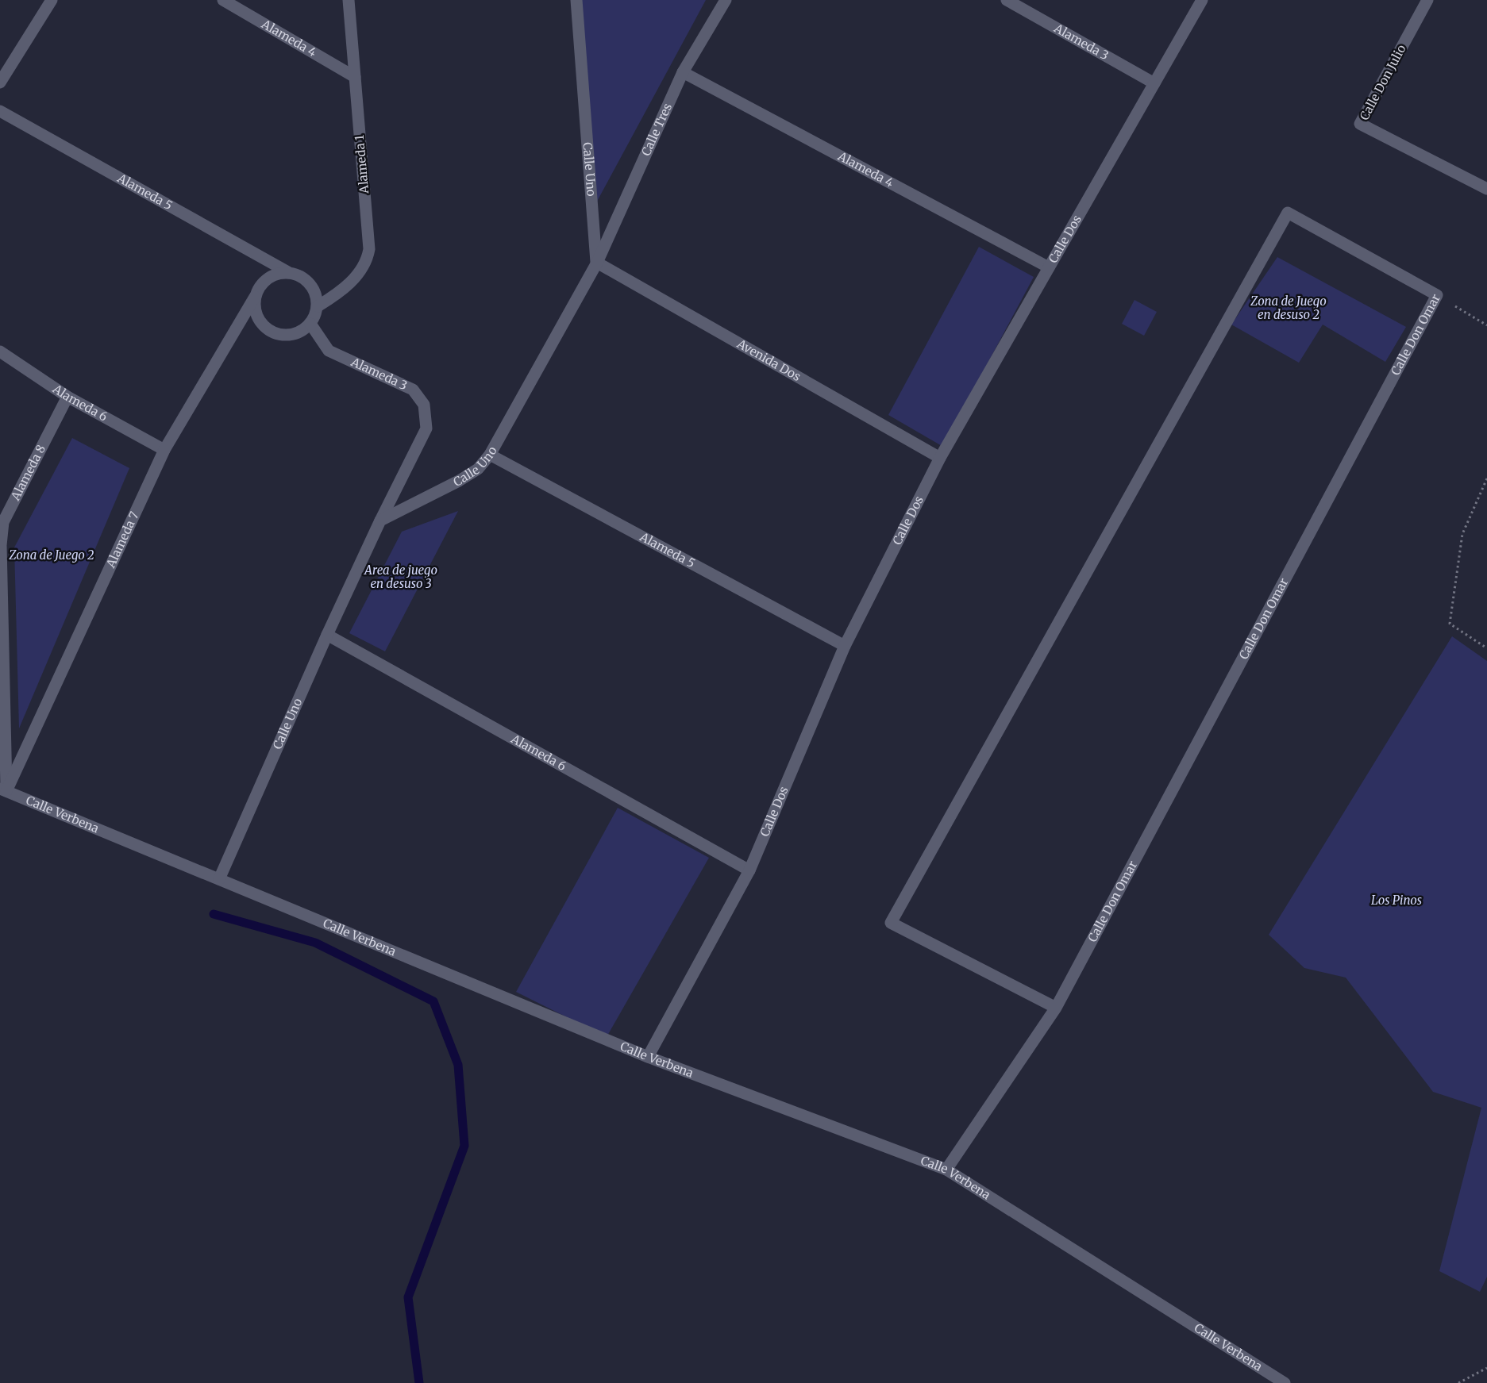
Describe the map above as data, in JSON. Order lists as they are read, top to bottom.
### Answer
{
  "streets": {
    "street": [
      "Alameda 4",
      "Alameda 3",
      "Calle Don Julio",
      "Calle Tres",
      "Alameda 1",
      "Calle Uno",
      "Alameda 5",
      "Calle Dos",
      "Calle Don Omar",
      "Avenida Dos",
      "Alameda 6",
      "Alameda 8",
      "Alameda 7",
      "Calle Verbena"
    ]
  },
  "crossings": [
    ["Alameda 4", "Calle Tres"],
    ["Alameda 4", "Alameda 1"],
    ["Alameda 4", "Calle Dos"],
    ["Alameda 3", "Alameda 1"],
    ["Alameda 3", "Calle Uno"],
    ["Alameda 3", "Alameda 5"],
    ["Alameda 3", "Calle Dos"],
    ["Alameda 3", "Alameda 7"],
    ["Calle Tres", "Calle Uno"],
    ["Calle Tres", "Avenida Dos"],
    ["Alameda 1", "Alameda 5"],
    ["Alameda 1", "Alameda 7"],
    ["Calle Uno", "Alameda 5"],
    ["Calle Uno", "Avenida Dos"],
    ["Calle Uno", "Alameda 6"],
    ["Calle Uno", "Calle Verbena"],
    ["Alameda 5", "Calle Dos"],
    ["Alameda 5", "Alameda 7"],
    ["Calle Dos", "Avenida Dos"],
    ["Calle Dos", "Alameda 6"],
    ["Calle Dos", "Calle Verbena"],
    ["Calle Don Omar", "Calle Verbena"],
    ["Alameda 6", "Alameda 8"],
    ["Alameda 6", "Alameda 7"],
    ["Alameda 8", "Alameda 7"],
    ["Alameda 8", "Calle Verbena"],
    ["Alameda 7", "Calle Verbena"]
  ],
  "parks": [
    "Zona de Juego en desuso 2",
    "Zona de Juego 2",
    "Area de juego en desuso 3",
    "Los Pinos"
  ]
}
